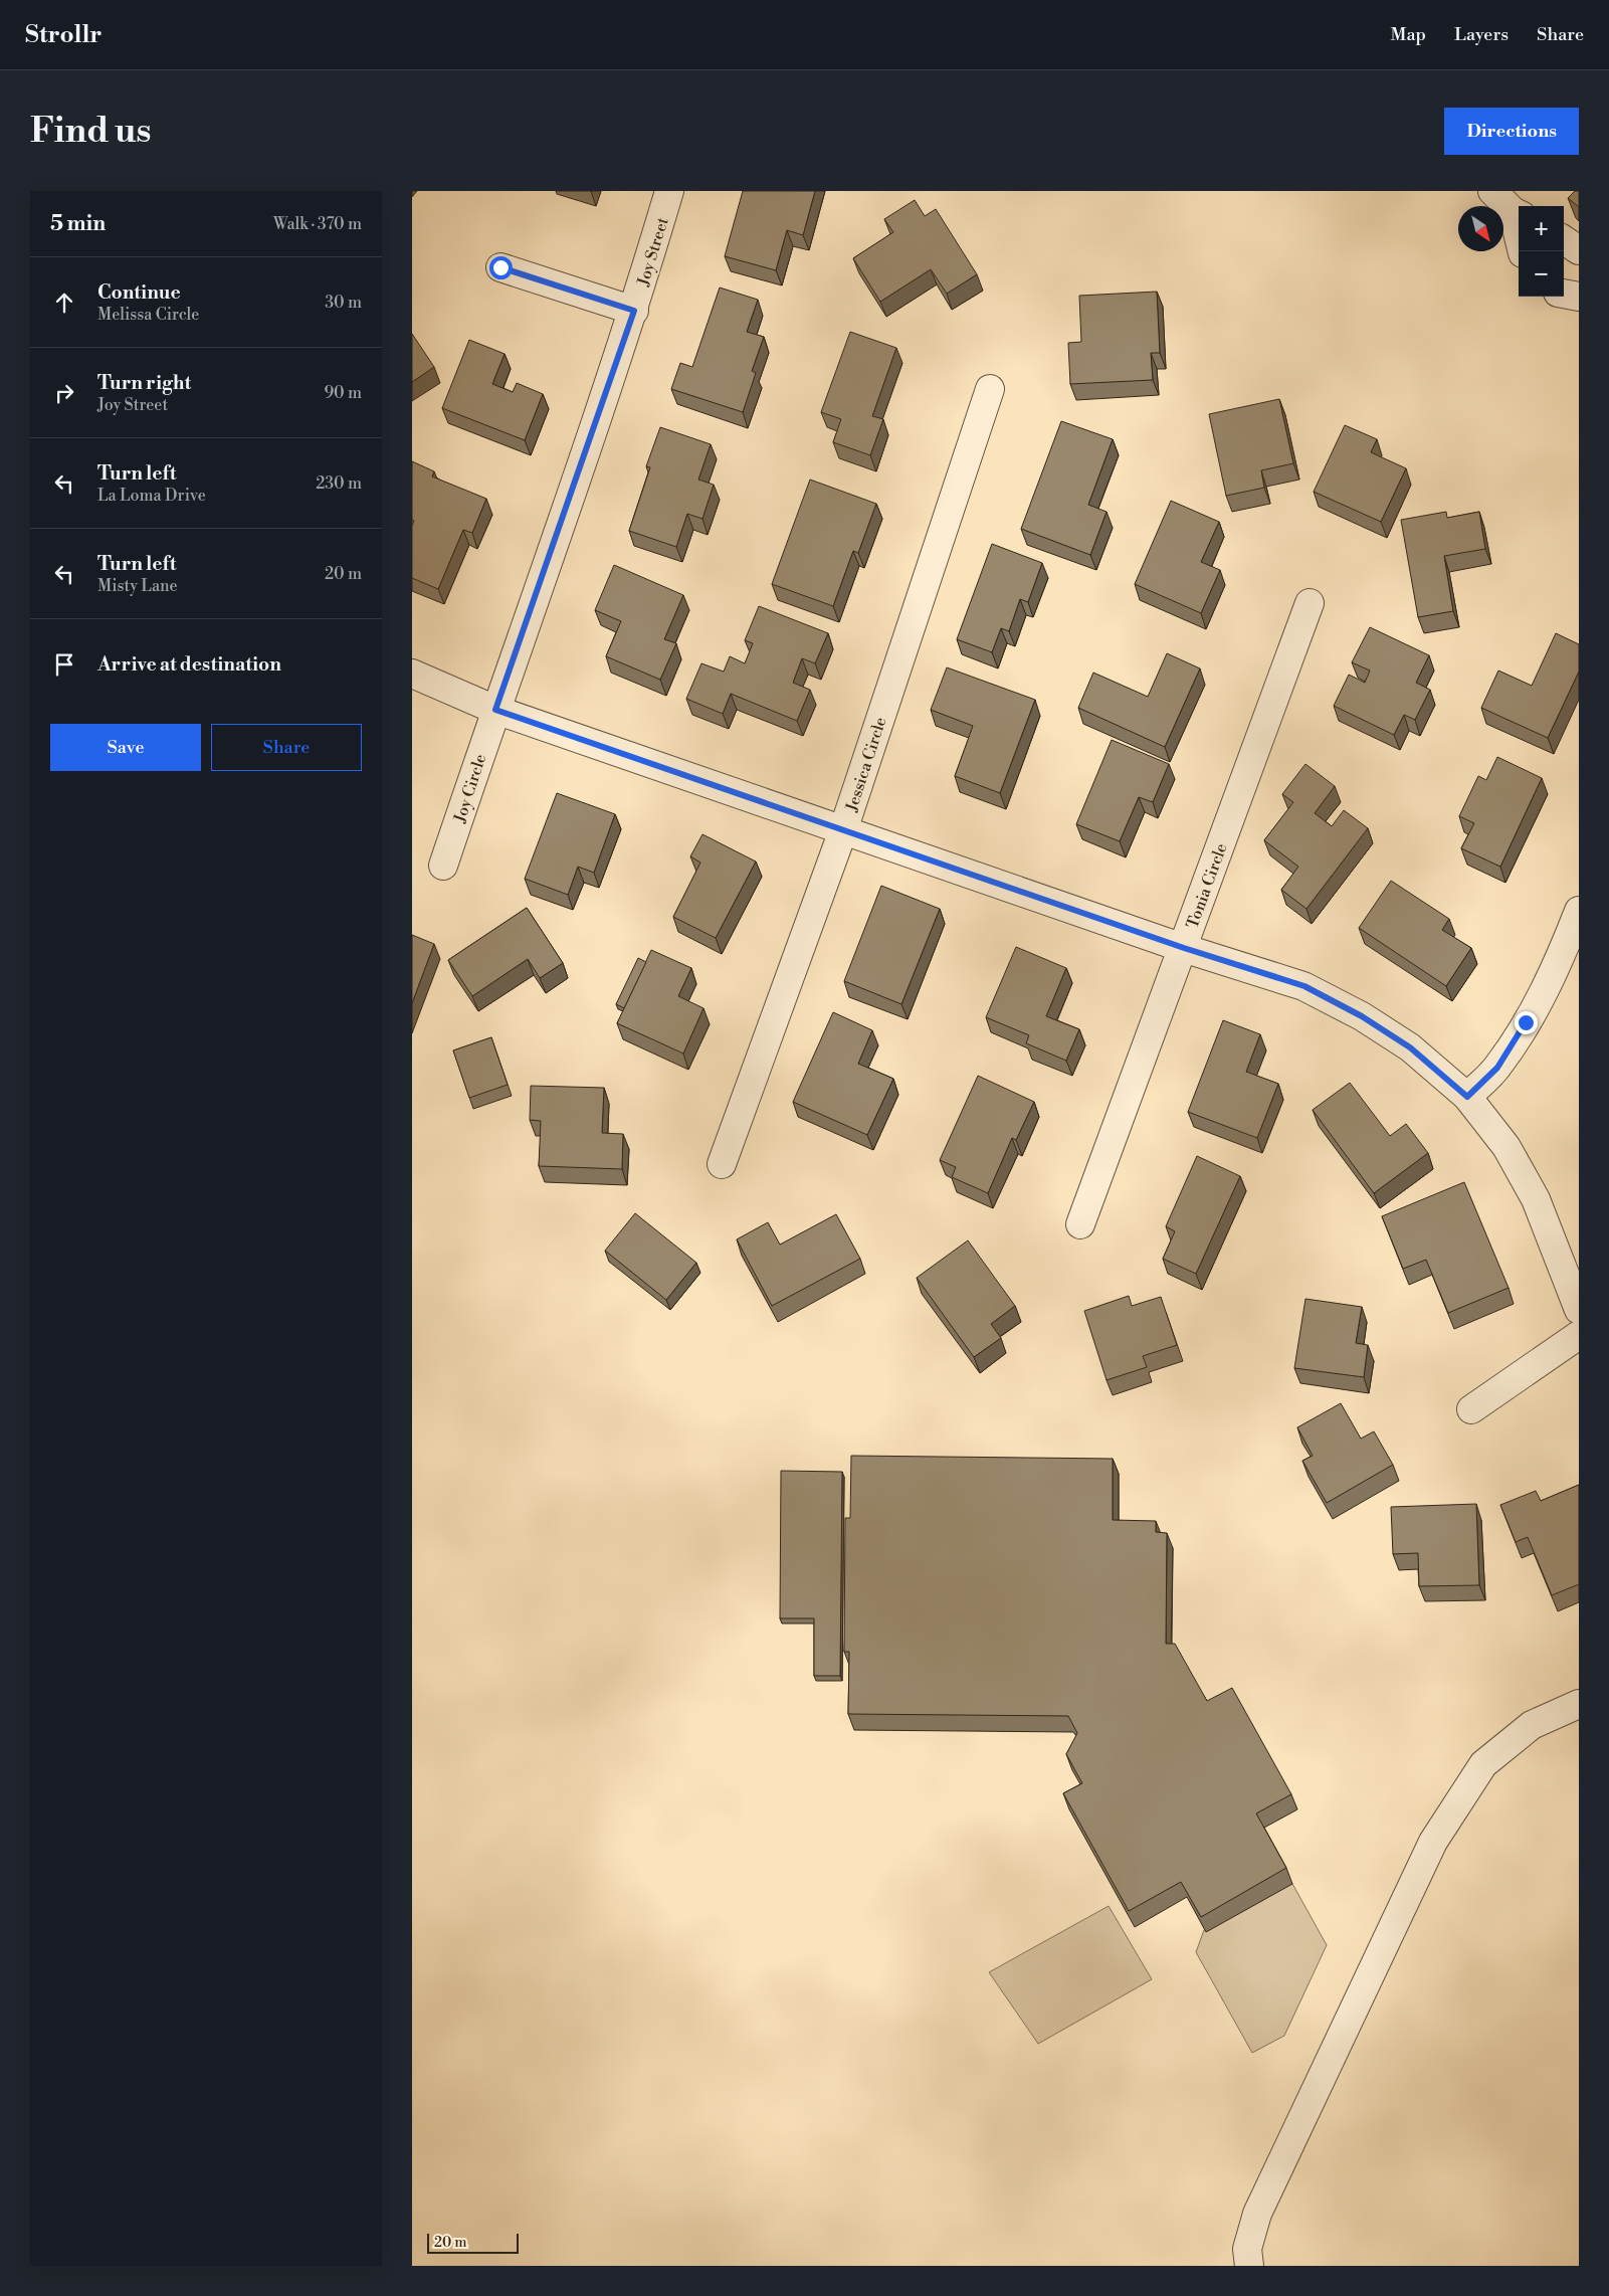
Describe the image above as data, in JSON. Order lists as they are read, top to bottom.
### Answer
{
  "streets": {
    "street": [
      "Joy Street",
      "Jessica Circle",
      "Joy Circle",
      "Tonia Circle"
    ]
  },
  "crossings": [
    ["Joy Street", "Joy Circle"]
  ],
  "scale_bar": "20 m",
  "north": "bottom right",
  "page": {
    "header": "Strollr",
    "nav": ["Map", "Layers", "Share"],
    "buttons": [
      "Directions",
      ["Save", "Share"]
    ],
    "title": "Find us",
    "heading": ["5 min", "Walk · 370 m"],
    "map_buttons": ["+", "−"],
    "list": [
      ["Continue", "Melissa Circle", "30 m"],
      ["Turn right", "Joy Street", "90 m"],
      ["Turn left", "La Loma Drive", "230 m"],
      ["Turn left", "Misty Lane", "20 m"],
      "Arrive at destination"
    ],
    "scale": "20 m"
  }
}
